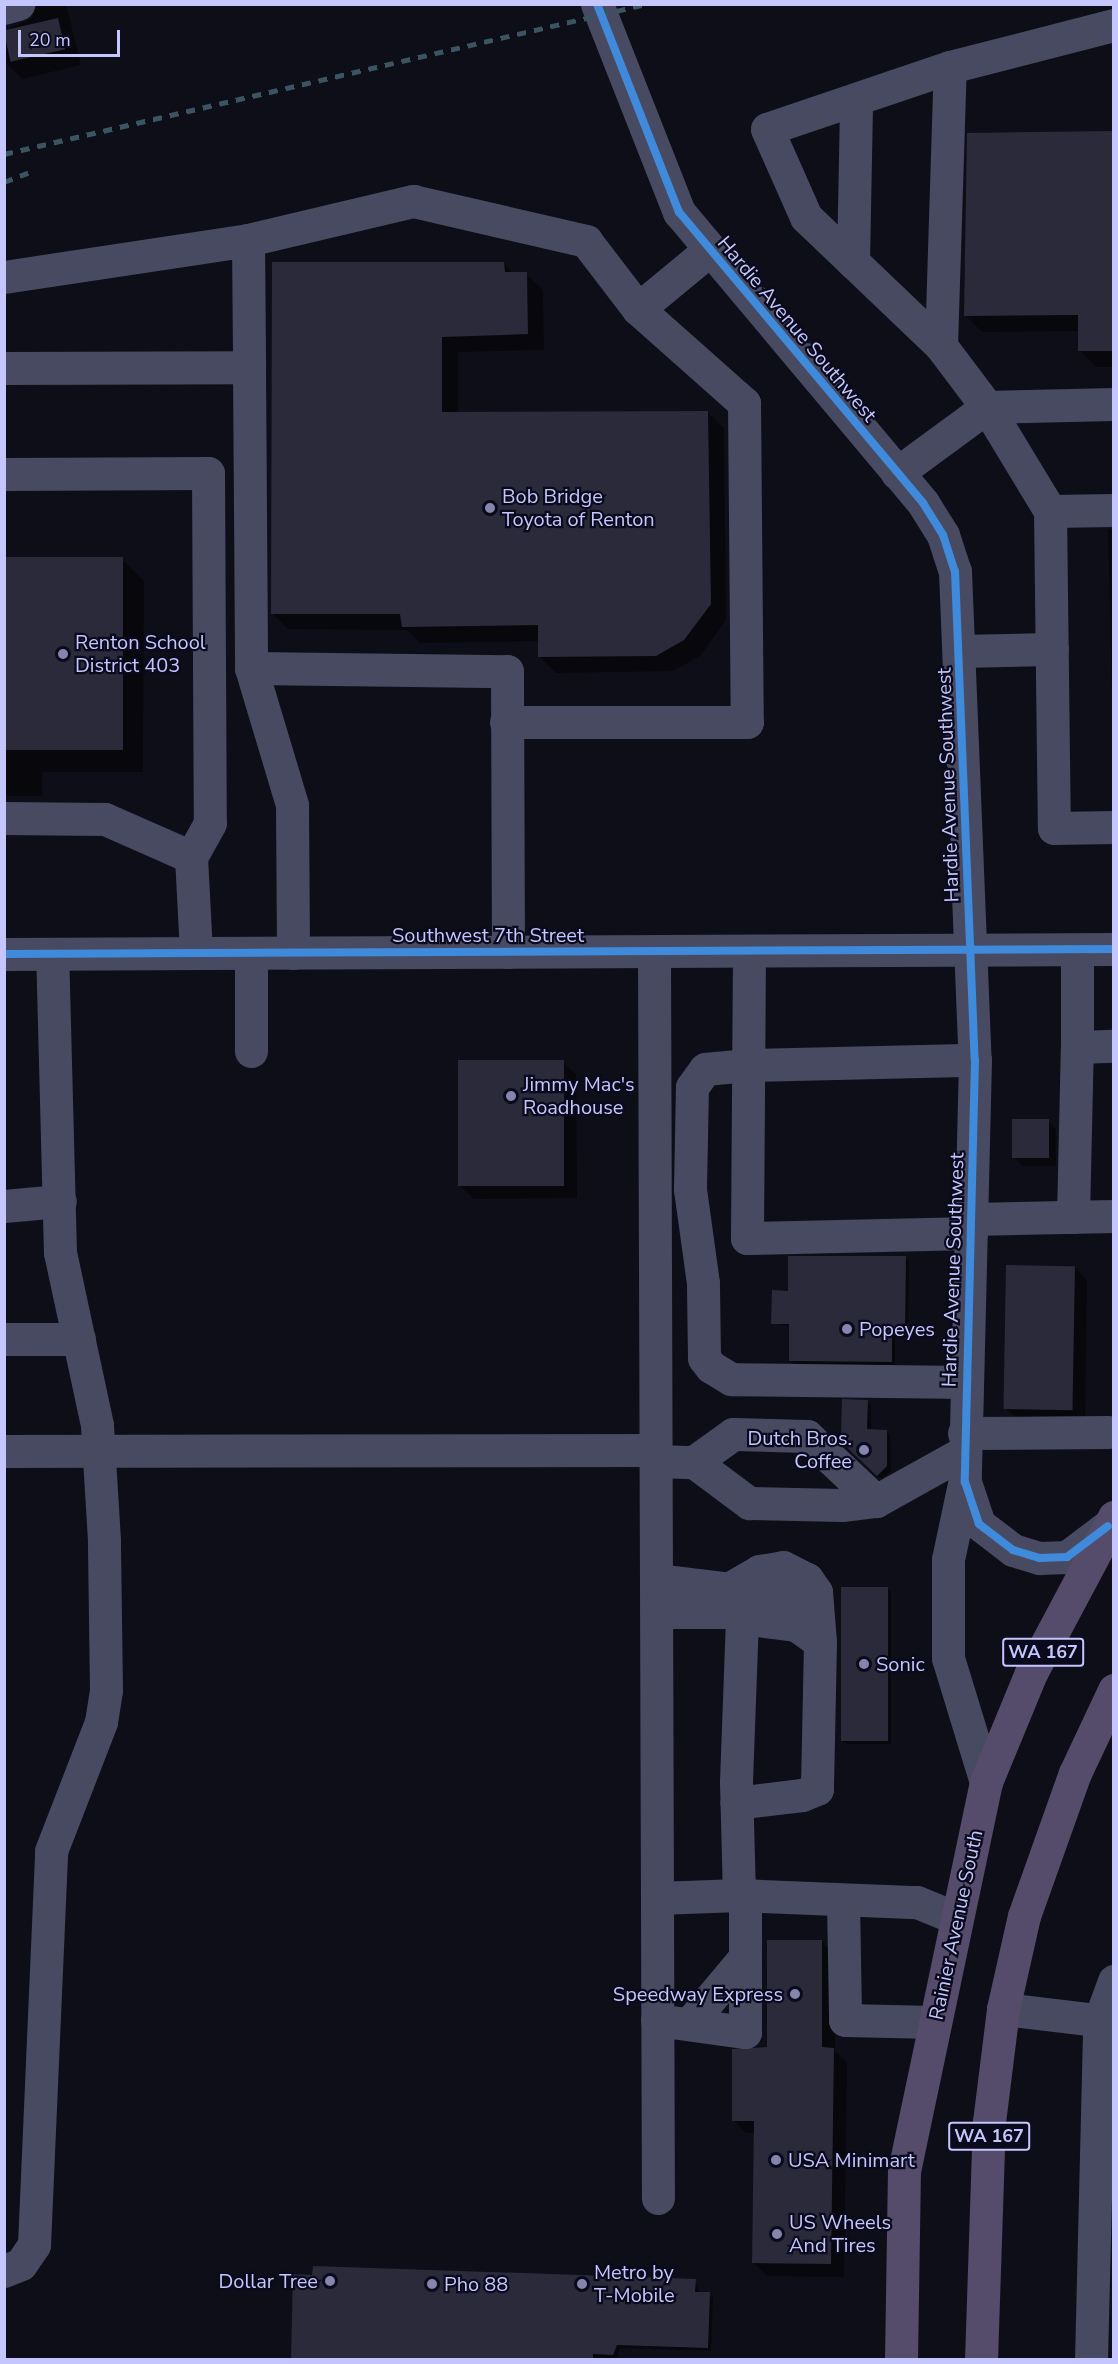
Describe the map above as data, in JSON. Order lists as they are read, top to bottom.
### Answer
{
  "streets": {
    "main road": ["WA 167", "Rainier Avenue South"],
    "street": ["Hardie Avenue Southwest", "Southwest 7th Street"]
  },
  "crossings": [
    ["Hardie Avenue Southwest", "Southwest 7th Street"],
    ["Hardie Avenue Southwest", "Rainier Avenue South"]
  ],
  "places": [
    "Bob Bridge Toyota of Renton",
    "Renton School District 403",
    "Jimmy Mac's Roadhouse",
    "Popeyes",
    "Dutch Bros. Coffee",
    "Sonic",
    "Speedway Express",
    "USA Minimart",
    "US Wheels And Tires",
    "Dollar Tree",
    "Pho 88",
    "Metro by T-Mobile"
  ],
  "scale_bar": "20 m"
}
